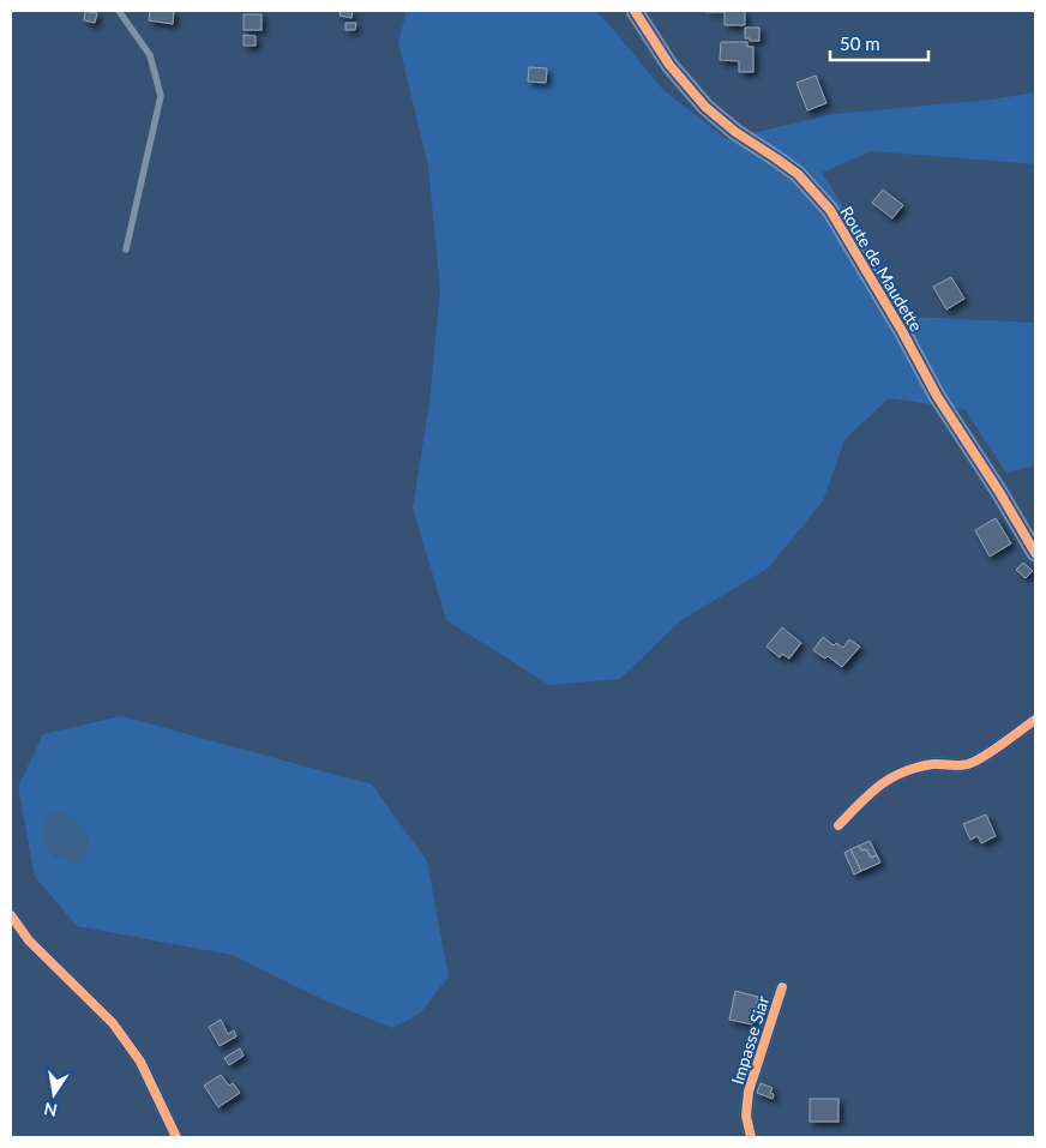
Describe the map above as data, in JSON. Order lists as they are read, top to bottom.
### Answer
{
  "streets": {
    "street": ["Route de Maudette", "Impasse Siar"]
  },
  "scale_bar": "50 m",
  "north": "bottom"
}
